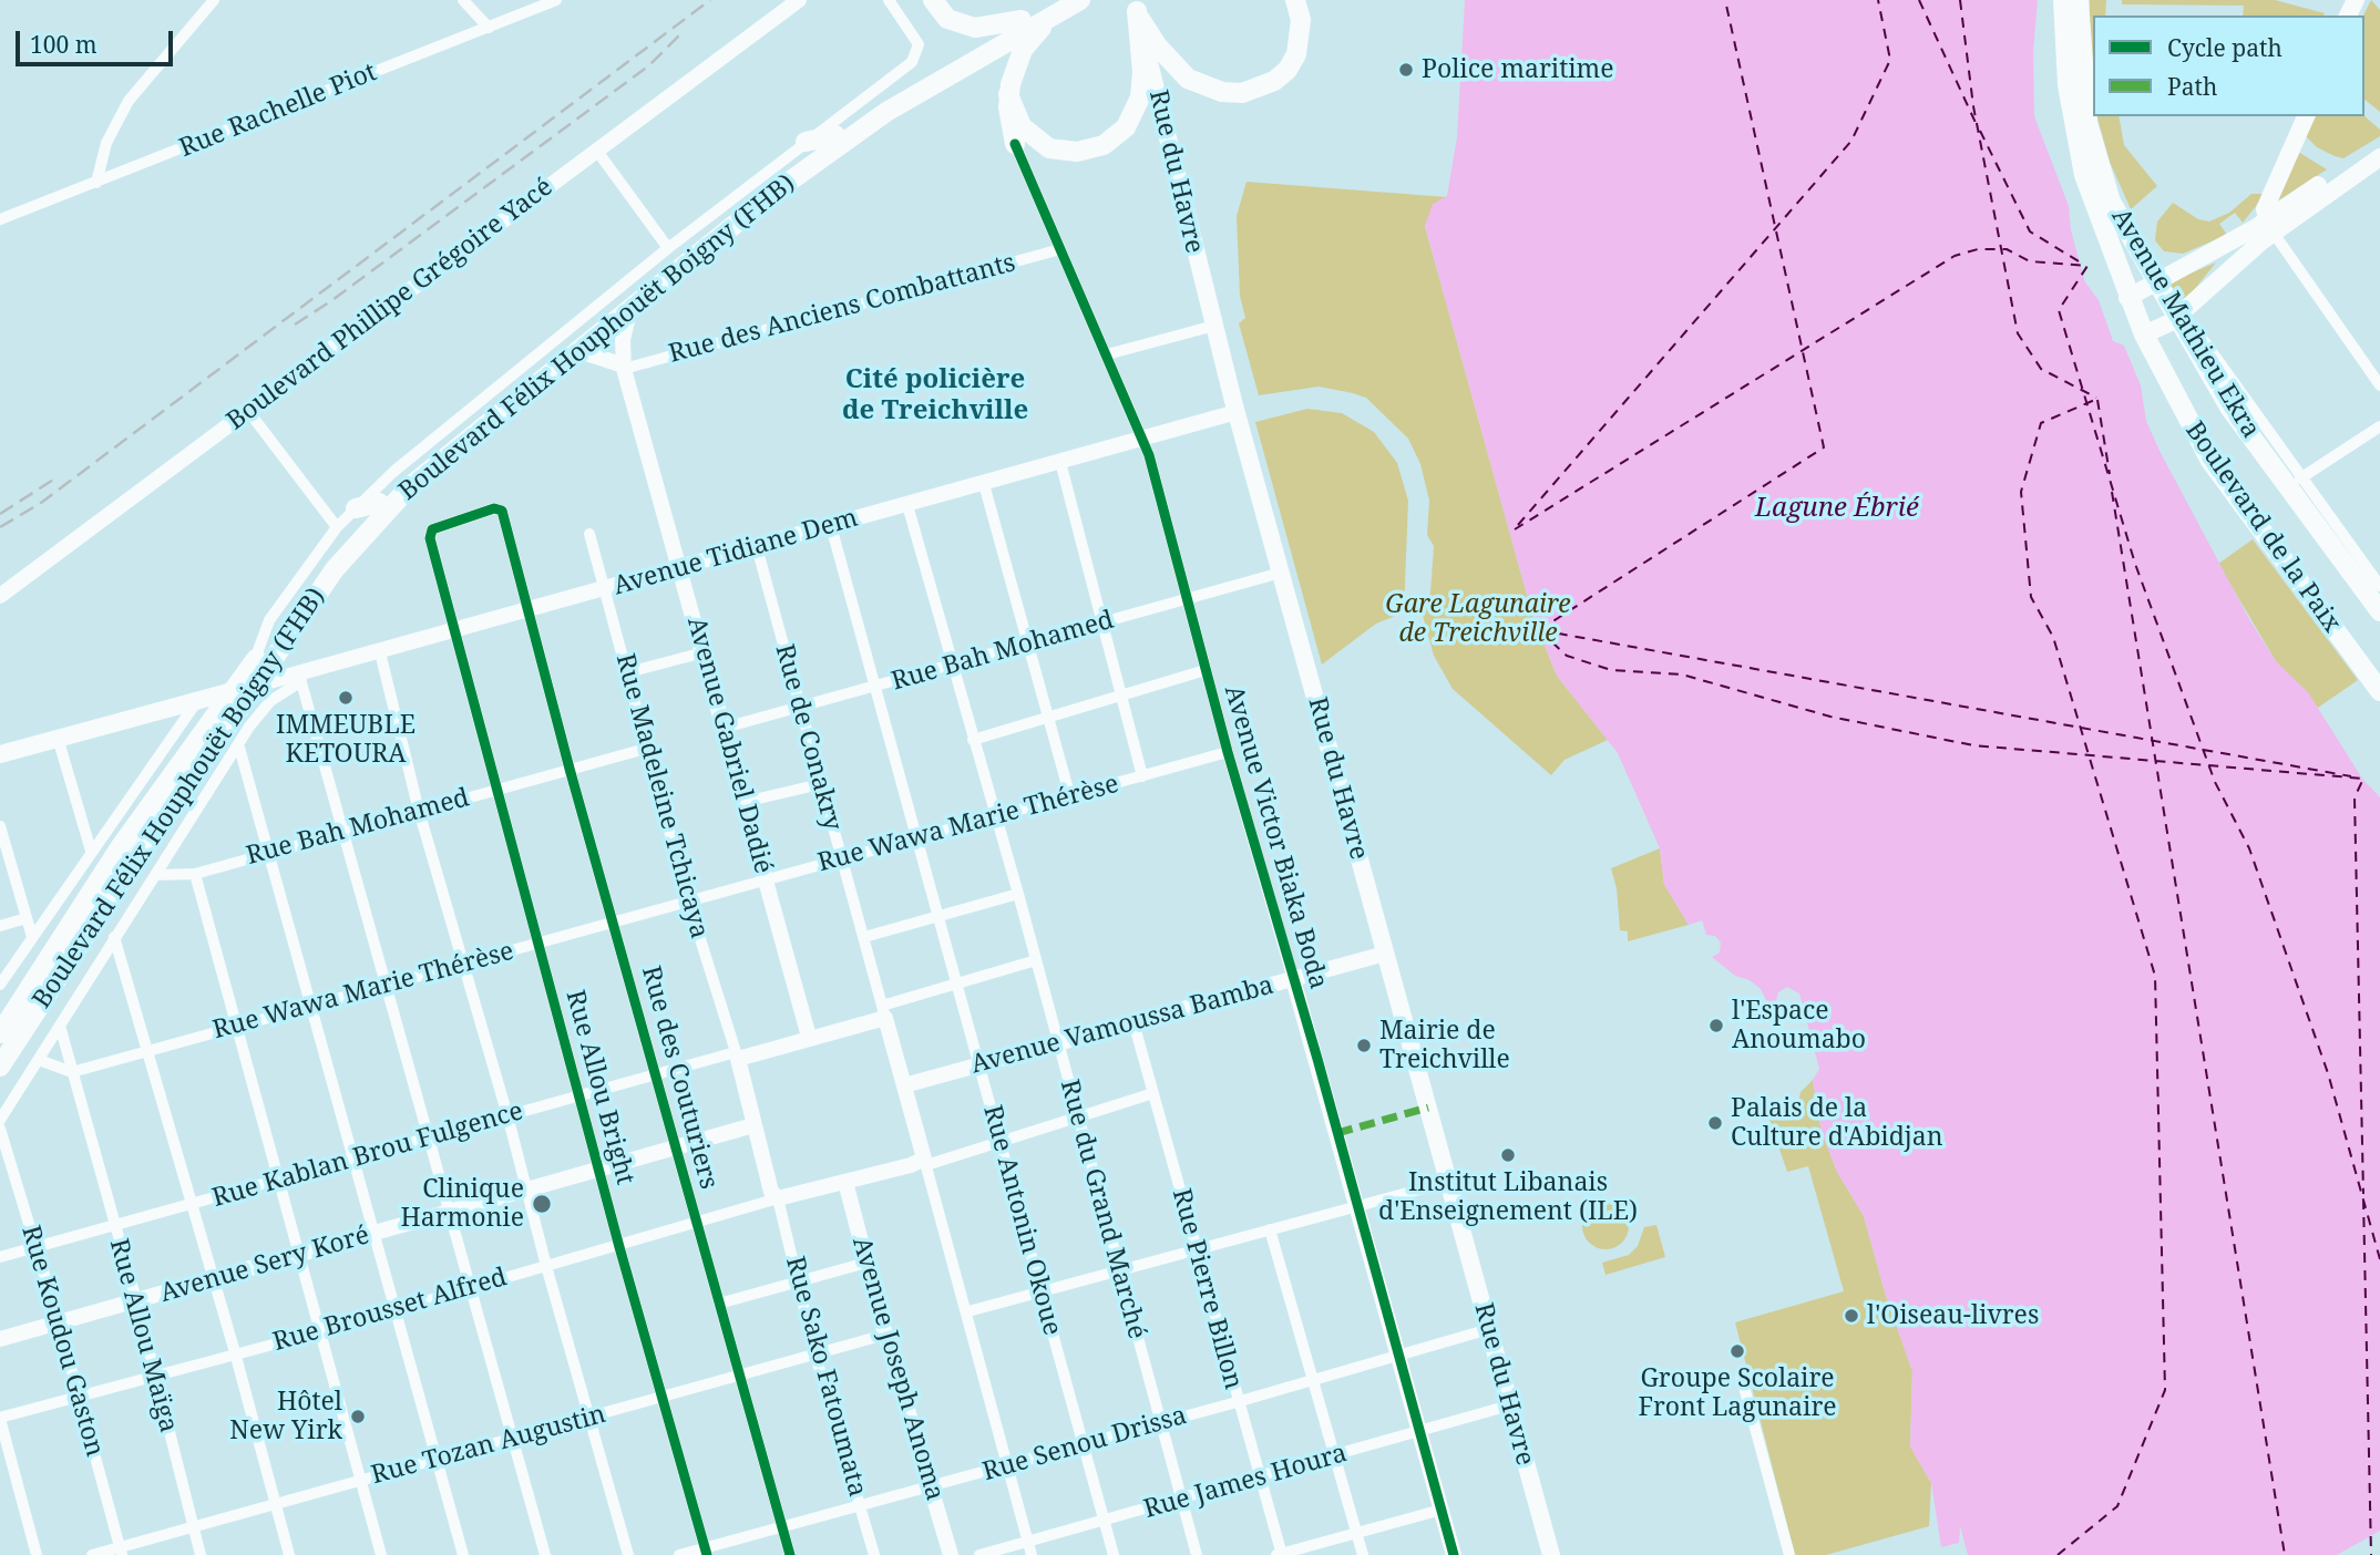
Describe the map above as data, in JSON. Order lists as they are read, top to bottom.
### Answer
{
  "streets": {
    "main road": [
      "Rue du Havre",
      "Avenue Mathieu Ekra",
      "Boulevard Félix Houphouët Boigny (FHB)",
      "Boulevard de la Paix",
      "Avenue Tidiane Dem"
    ],
    "street": [
      "Rue Rachelle Piot",
      "Boulevard Phillipe Grégoire Yacé",
      "Rue des Anciens Combattants",
      "Rue Bah Mohamed",
      "Rue de Conakry",
      "Avenue Gabriel Dadié",
      "Rue Madeleine Tchicaya",
      "Rue Wawa Marie Thérèse",
      "Avenue Victor Biaka Boda",
      "Avenue Vamoussa Bamba",
      "Rue des Couturiers",
      "Rue Allou Bright",
      "Rue Kablan Brou Fulgence",
      "Rue du Grand Marché",
      "Rue Antonin Okoue",
      "Avenue Sery Koré",
      "Rue Pierre Billon",
      "Rue Brousset Alfred",
      "Rue Allou Maïga",
      "Rue Koudou Gaston",
      "Avenue Joseph Anoma",
      "Rue Sako Fatoumata",
      "Rue Senou Drissa",
      "Rue Tozan Augustin",
      "Rue James Houra"
    ]
  },
  "crossings": [
    ["Rue du Havre", "Avenue Tidiane Dem"],
    ["Rue du Havre", "Rue Bah Mohamed"],
    ["Rue du Havre", "Avenue Vamoussa Bamba"],
    ["Rue du Havre", "Rue Senou Drissa"],
    ["Rue du Havre", "Rue James Houra"],
    ["Rue des Anciens Combattants", "Avenue Gabriel Dadié"],
    ["Rue des Anciens Combattants", "Avenue Victor Biaka Boda"],
    ["Boulevard Félix Houphouët Boigny (FHB)", "Avenue Tidiane Dem"],
    ["Boulevard Félix Houphouët Boigny (FHB)", "Avenue Gabriel Dadié"],
    ["Avenue Tidiane Dem", "Rue de Conakry"],
    ["Avenue Tidiane Dem", "Avenue Gabriel Dadié"],
    ["Avenue Tidiane Dem", "Rue Madeleine Tchicaya"],
    ["Avenue Tidiane Dem", "Avenue Victor Biaka Boda"],
    ["Avenue Tidiane Dem", "Rue des Couturiers"],
    ["Avenue Tidiane Dem", "Rue Allou Bright"],
    ["Avenue Tidiane Dem", "Rue du Grand Marché"],
    ["Avenue Tidiane Dem", "Rue Antonin Okoue"],
    ["Rue Bah Mohamed", "Rue de Conakry"],
    ["Rue Bah Mohamed", "Avenue Gabriel Dadié"],
    ["Rue Bah Mohamed", "Rue Madeleine Tchicaya"],
    ["Rue Bah Mohamed", "Avenue Victor Biaka Boda"],
    ["Rue Bah Mohamed", "Rue des Couturiers"],
    ["Rue Bah Mohamed", "Rue Allou Bright"],
    ["Rue Bah Mohamed", "Rue du Grand Marché"],
    ["Rue Bah Mohamed", "Rue Antonin Okoue"],
    ["Rue de Conakry", "Rue Wawa Marie Thérèse"],
    ["Avenue Gabriel Dadié", "Rue Wawa Marie Thérèse"],
    ["Rue Madeleine Tchicaya", "Rue Wawa Marie Thérèse"],
    ["Rue Madeleine Tchicaya", "Rue Kablan Brou Fulgence"],
    ["Rue Wawa Marie Thérèse", "Avenue Victor Biaka Boda"],
    ["Rue Wawa Marie Thérèse", "Rue des Couturiers"],
    ["Rue Wawa Marie Thérèse", "Rue Allou Bright"],
    ["Rue Wawa Marie Thérèse", "Rue du Grand Marché"],
    ["Rue Wawa Marie Thérèse", "Rue Antonin Okoue"],
    ["Rue Wawa Marie Thérèse", "Rue Allou Maïga"],
    ["Avenue Victor Biaka Boda", "Avenue Vamoussa Bamba"],
    ["Avenue Victor Biaka Boda", "Rue Senou Drissa"],
    ["Avenue Victor Biaka Boda", "Rue James Houra"],
    ["Avenue Vamoussa Bamba", "Rue du Grand Marché"],
    ["Avenue Vamoussa Bamba", "Rue Antonin Okoue"],
    ["Avenue Vamoussa Bamba", "Rue Pierre Billon"],
    ["Rue des Couturiers", "Rue Allou Bright"],
    ["Rue des Couturiers", "Rue Kablan Brou Fulgence"],
    ["Rue des Couturiers", "Avenue Sery Koré"],
    ["Rue des Couturiers", "Rue Brousset Alfred"],
    ["Rue des Couturiers", "Rue Senou Drissa"],
    ["Rue des Couturiers", "Rue Tozan Augustin"],
    ["Rue Allou Bright", "Rue Kablan Brou Fulgence"],
    ["Rue Allou Bright", "Avenue Sery Koré"],
    ["Rue Allou Bright", "Rue Brousset Alfred"],
    ["Rue Allou Bright", "Rue Senou Drissa"],
    ["Rue Allou Bright", "Rue Tozan Augustin"],
    ["Rue Kablan Brou Fulgence", "Rue Allou Maïga"],
    ["Rue Kablan Brou Fulgence", "Rue Koudou Gaston"],
    ["Rue du Grand Marché", "Rue Senou Drissa"],
    ["Rue du Grand Marché", "Rue James Houra"],
    ["Rue Antonin Okoue", "Rue Senou Drissa"],
    ["Rue Antonin Okoue", "Rue James Houra"],
    ["Avenue Sery Koré", "Rue Allou Maïga"],
    ["Avenue Sery Koré", "Rue Koudou Gaston"],
    ["Rue Pierre Billon", "Rue Senou Drissa"],
    ["Rue Pierre Billon", "Rue James Houra"],
    ["Rue Brousset Alfred", "Rue Allou Maïga"],
    ["Rue Brousset Alfred", "Rue Koudou Gaston"],
    ["Rue Brousset Alfred", "Rue Sako Fatoumata"],
    ["Rue Allou Maïga", "Rue Tozan Augustin"],
    ["Rue Koudou Gaston", "Rue Tozan Augustin"],
    ["Avenue Joseph Anoma", "Rue Senou Drissa"],
    ["Avenue Joseph Anoma", "Rue Tozan Augustin"],
    ["Rue Sako Fatoumata", "Rue Senou Drissa"],
    ["Rue Sako Fatoumata", "Rue Tozan Augustin"]
  ],
  "districts": ["Cité policière de Treichville"],
  "water": ["Lagune Ébrié"],
  "parks": ["Gare Lagunaire de Treichville"],
  "places": [
    "Police maritime",
    "IMMEUBLE KETOURA",
    "l'Espace Anoumabo",
    "Mairie de Treichville",
    "Palais de la Culture d'Abidjan",
    "Institut Libanais d'Enseignement (ILE)",
    "Clinique Harmonie",
    "l'Oiseau-livres",
    "Groupe Scolaire Front Lagunaire",
    "Hôtel New Yirk"
  ],
  "legend": ["Cycle path", "Path"],
  "scale_bar": "100 m"
}
